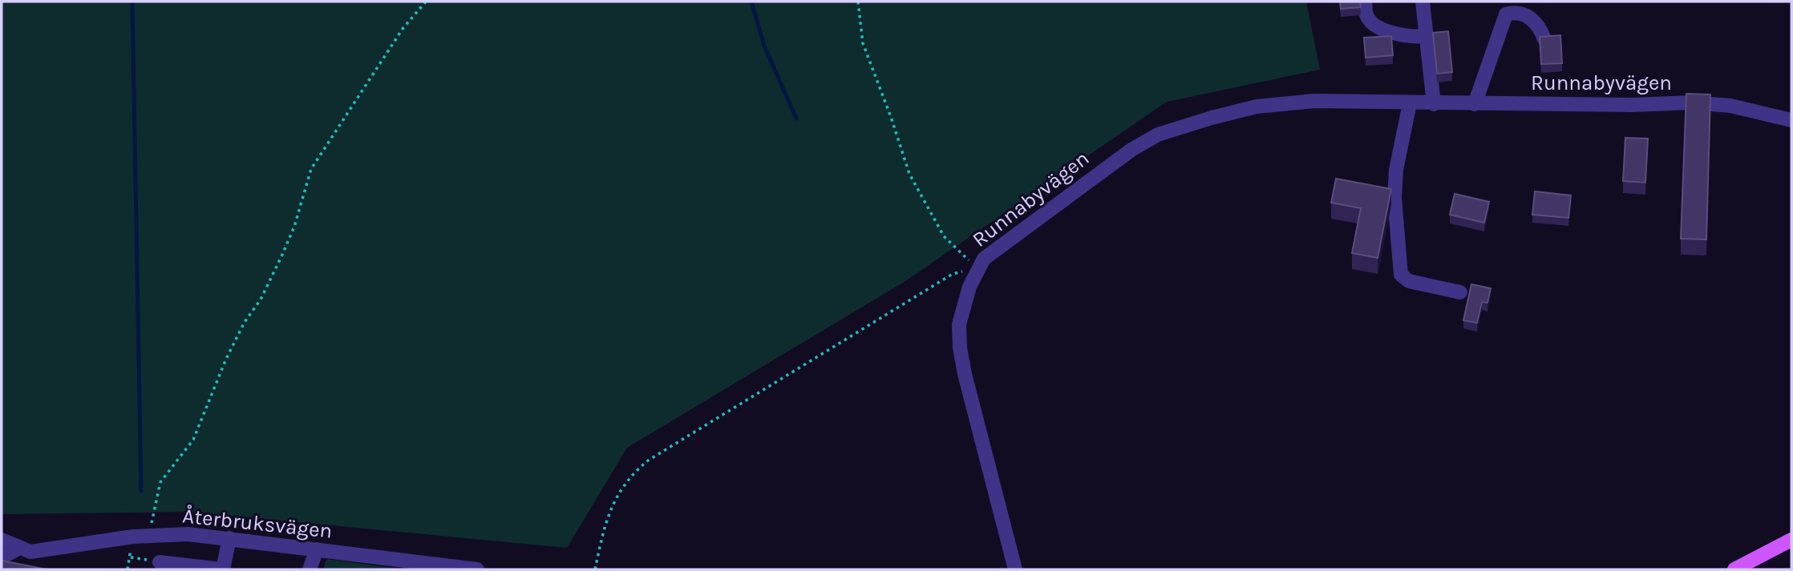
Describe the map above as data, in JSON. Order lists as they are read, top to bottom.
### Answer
{
  "streets": {
    "street": ["Runnabyvägen", "Återbruksvägen"]
  }
}
